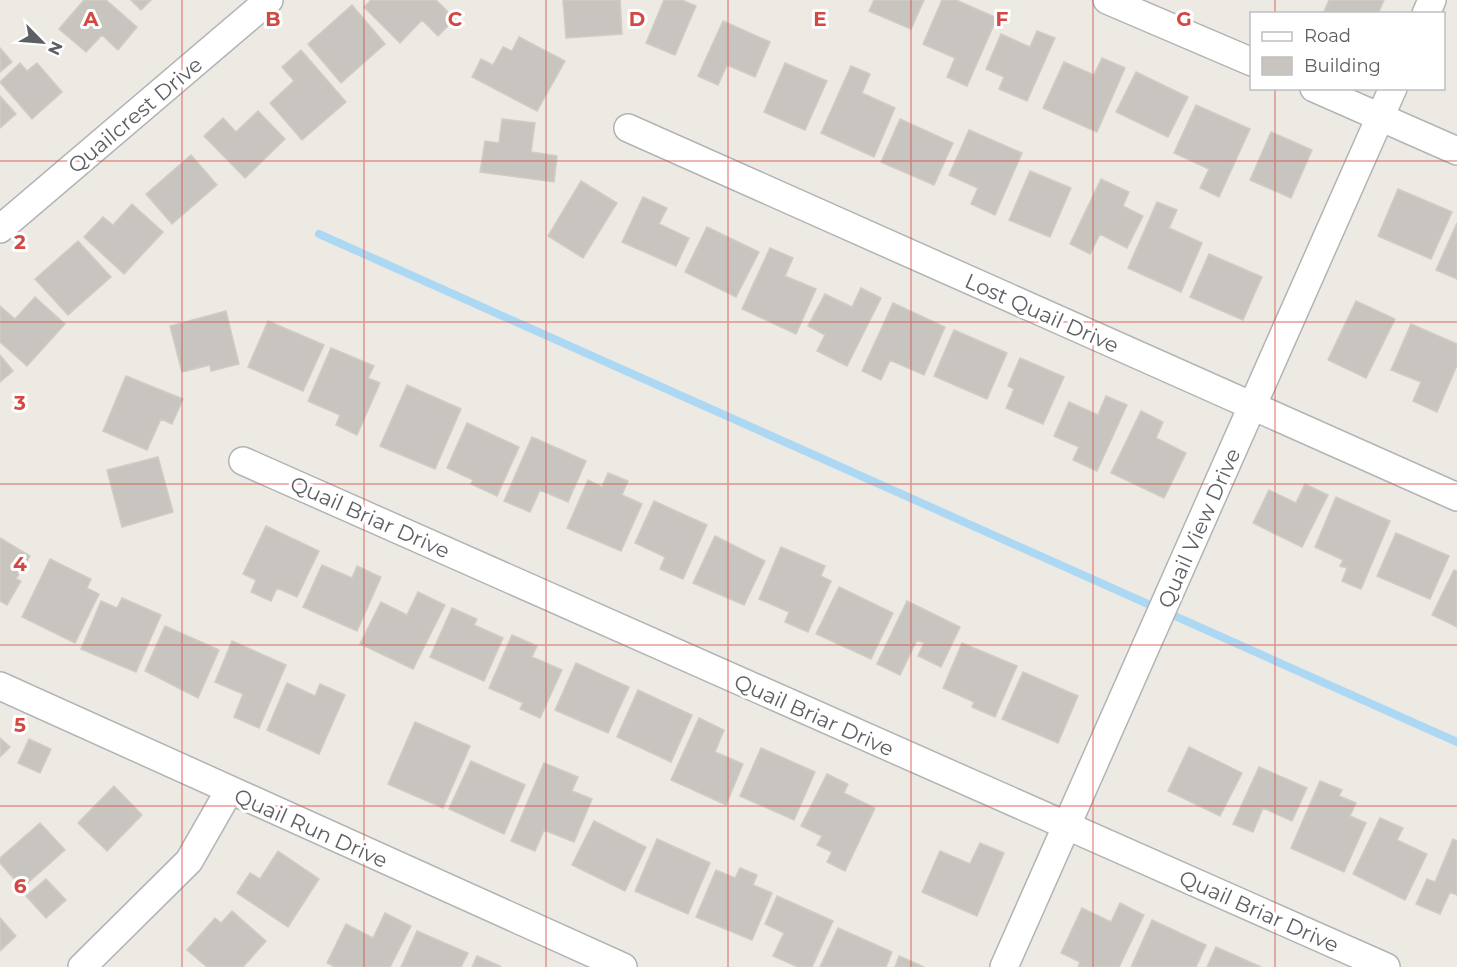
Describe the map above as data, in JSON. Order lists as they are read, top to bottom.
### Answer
{
  "streets": {
    "street": [
      "Quailcrest Drive",
      "Lost Quail Drive",
      "Quail Briar Drive",
      "Quail View Drive",
      "Quail Run Drive"
    ]
  },
  "crossings": [
    ["Lost Quail Drive", "Quail View Drive"],
    ["Quail Briar Drive", "Quail View Drive"]
  ],
  "legend": ["Road", "Building"],
  "north": "bottom right",
  "grid": {
    "columns": [
      "A",
      "B",
      "C",
      "D",
      "E",
      "F",
      "G"
    ],
    "rows": [
      "2",
      "3",
      "4",
      "5",
      "6"
    ]
  }
}
